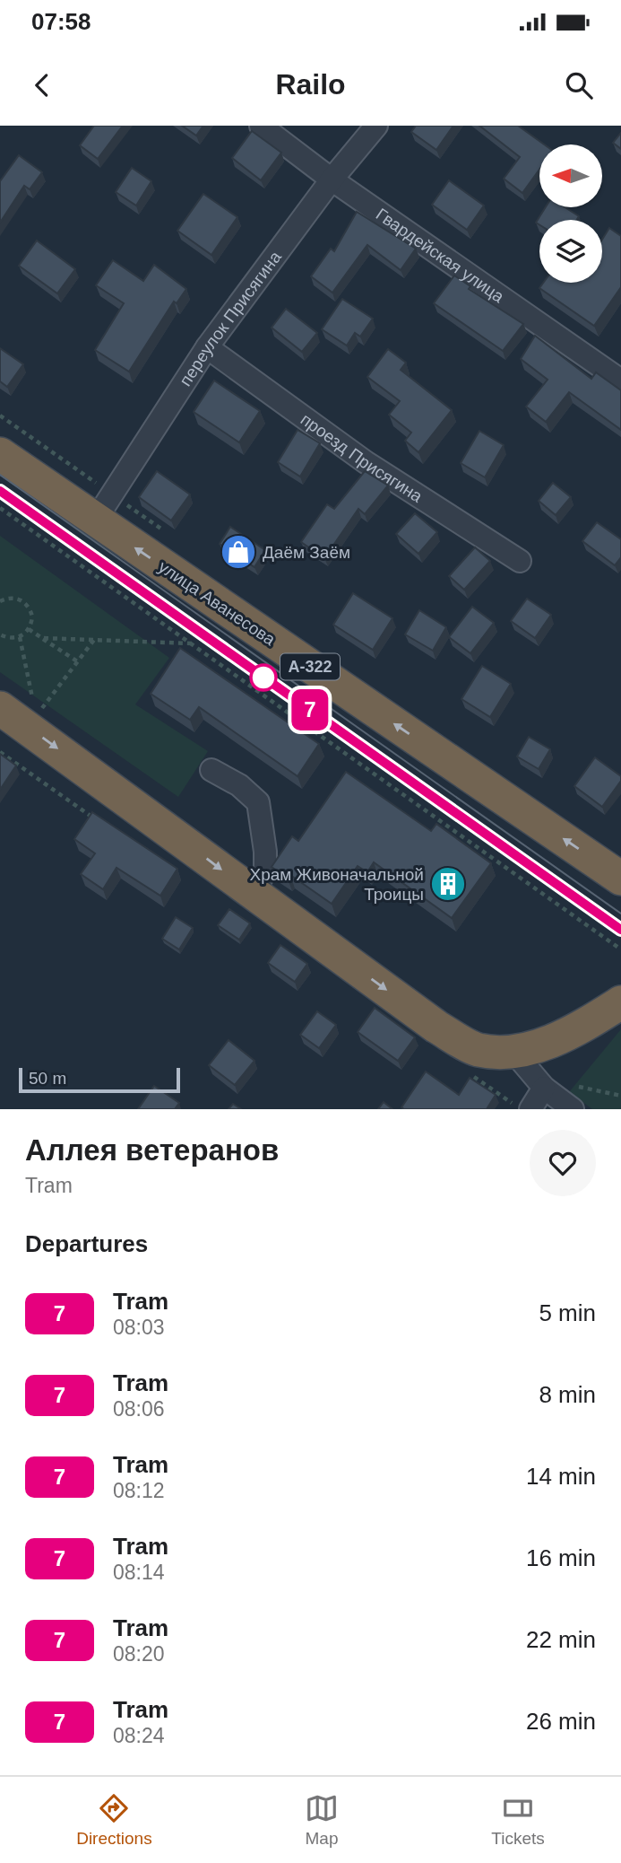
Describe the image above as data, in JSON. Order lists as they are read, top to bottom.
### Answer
{
  "streets": {
    "highway": ["улица Аванесова", "А-322"],
    "street": ["Гвардейская улица", "переулок Присягина", "проезд Присягина"]
  },
  "crossings": [
    ["Гвардейская улица", "переулок Присягина"],
    ["переулок Присягина", "проезд Присягина"],
    ["переулок Присягина", "улица Аванесова"]
  ],
  "places": {
    "shop": ["Даём Заём"],
    "building": ["Храм Живоначальной Троицы"]
  },
  "lines": ["tram line 7"],
  "scale_bar": "50 m",
  "north": "left",
  "page": {
    "status": "07:58",
    "header": "Railo",
    "on_map": "7",
    "scale": "50 m",
    "heading": [
      ["Аллея ветеранов", "Tram"],
      "Departures"
    ],
    "list": [
      {
        "mark": "7",
        "name": "Tram",
        "note": "08:03",
        "value": "5 min"
      },
      {
        "mark": "7",
        "name": "Tram",
        "note": "08:06",
        "value": "8 min"
      },
      {
        "mark": "7",
        "name": "Tram",
        "note": "08:12",
        "value": "14 min"
      },
      {
        "mark": "7",
        "name": "Tram",
        "note": "08:14",
        "value": "16 min"
      },
      {
        "mark": "7",
        "name": "Tram",
        "note": "08:20",
        "value": "22 min"
      },
      {
        "mark": "7",
        "name": "Tram",
        "note": "08:24",
        "value": "26 min"
      }
    ],
    "tabs": ["Directions", "Map", "Tickets"]
  }
}
